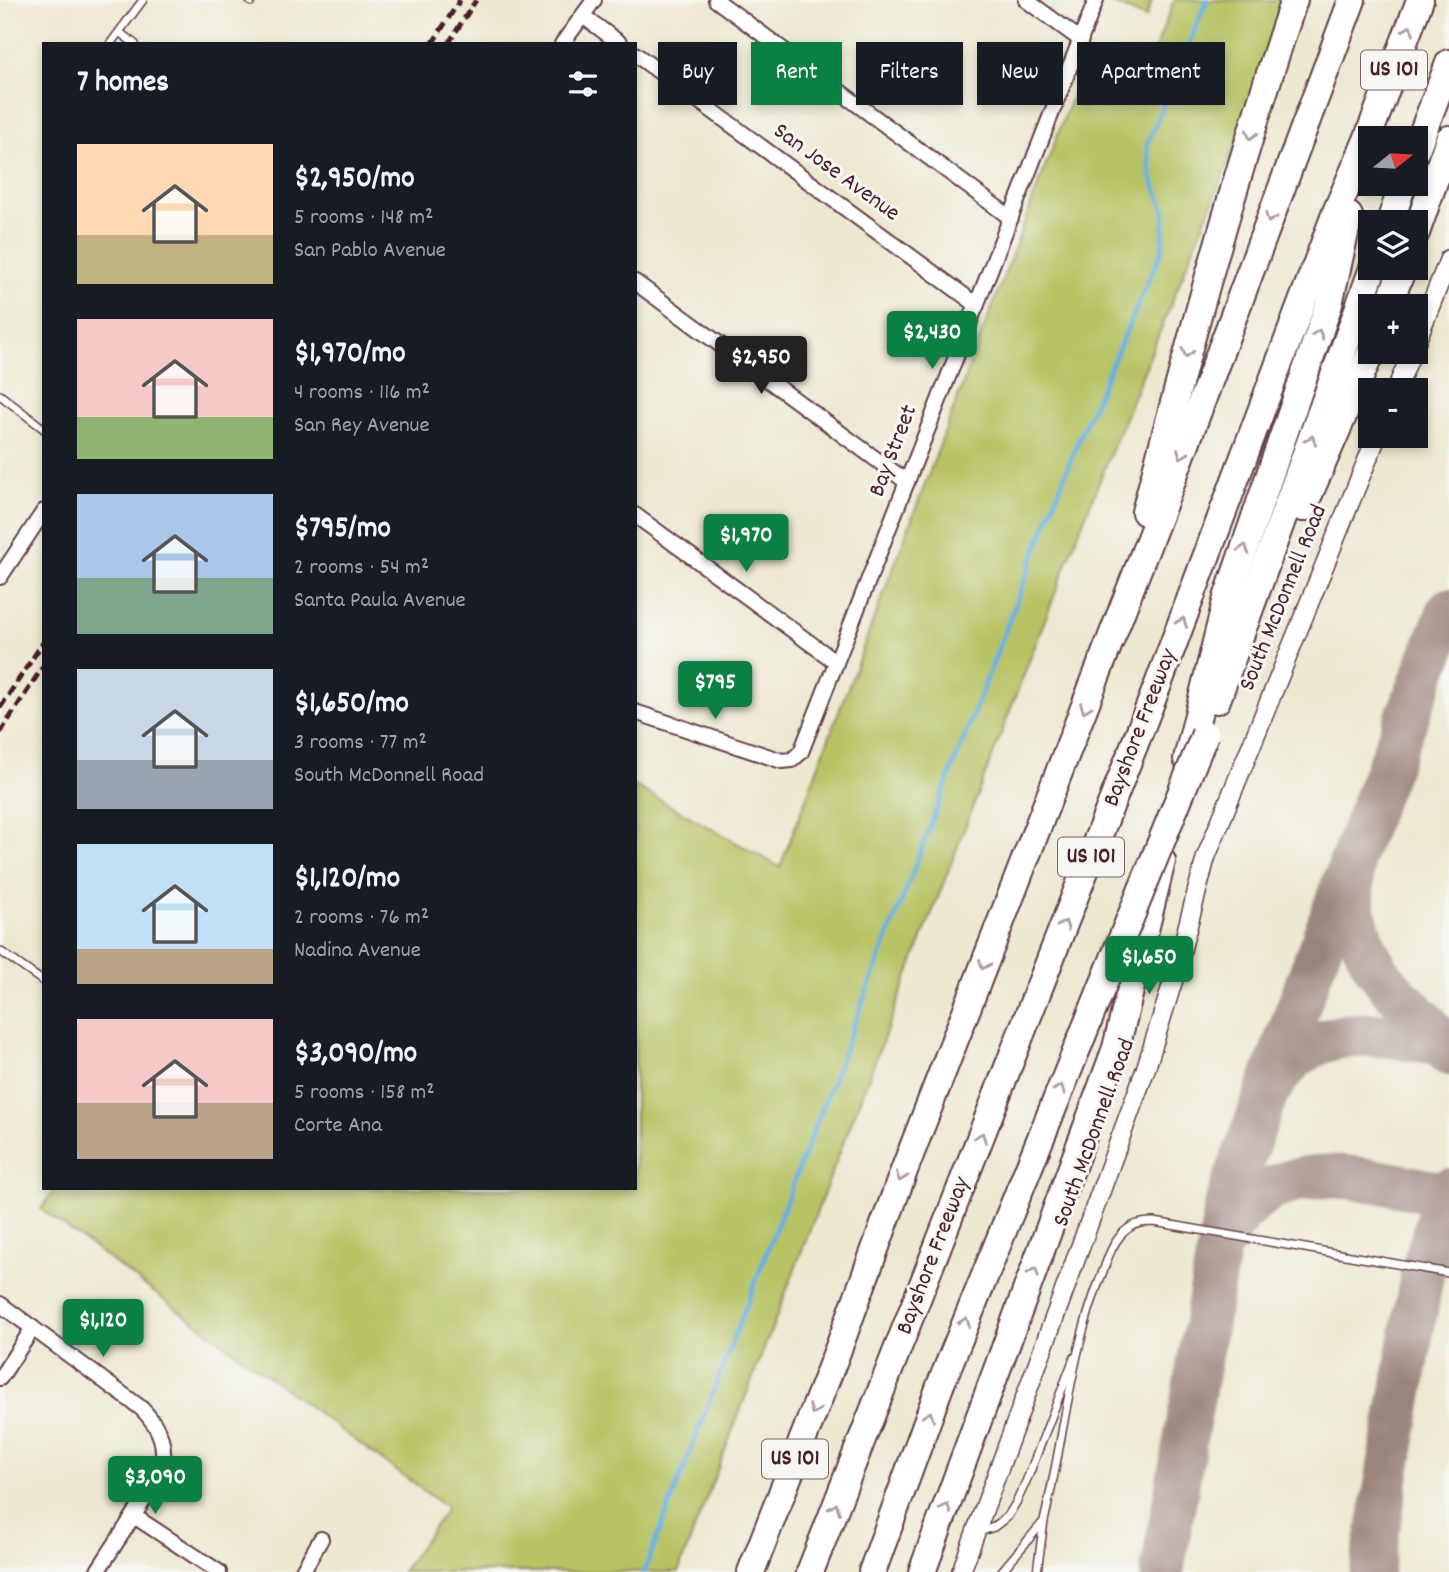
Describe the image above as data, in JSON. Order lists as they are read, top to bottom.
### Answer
{
  "streets": {
    "highway": ["US 101", "Bayshore Freeway"],
    "street": ["San Jose Avenue", "Bay Street", "South McDonnell Road"]
  },
  "crossings": [
    ["San Jose Avenue", "Bay Street"]
  ],
  "north": "right",
  "page": {
    "chip": [
      "Buy",
      "Rent",
      "Filters",
      "New",
      "Apartment"
    ],
    "heading": "7 homes",
    "map_buttons": ["+", "−"],
    "list": [
      {
        "name": "$2,950/mo",
        "note": "5 rooms · 148 m² · San Pablo Avenue"
      },
      {
        "name": "$1,970/mo",
        "note": "4 rooms · 116 m² · San Rey Avenue"
      },
      {
        "name": "$795/mo",
        "note": "2 rooms · 54 m² · Santa Paula Avenue"
      },
      {
        "name": "$1,650/mo",
        "note": "3 rooms · 77 m² · South McDonnell Road"
      },
      {
        "name": "$1,120/mo",
        "note": "2 rooms · 76 m² · Nadina Avenue"
      },
      {
        "name": "$3,090/mo",
        "note": "5 rooms · 158 m² · Corte Ana"
      }
    ],
    "price": [
      "$2,430",
      "$2,950",
      "$1,970",
      "$795",
      "$1,650",
      "$1,120",
      "$3,090"
    ]
  }
}
